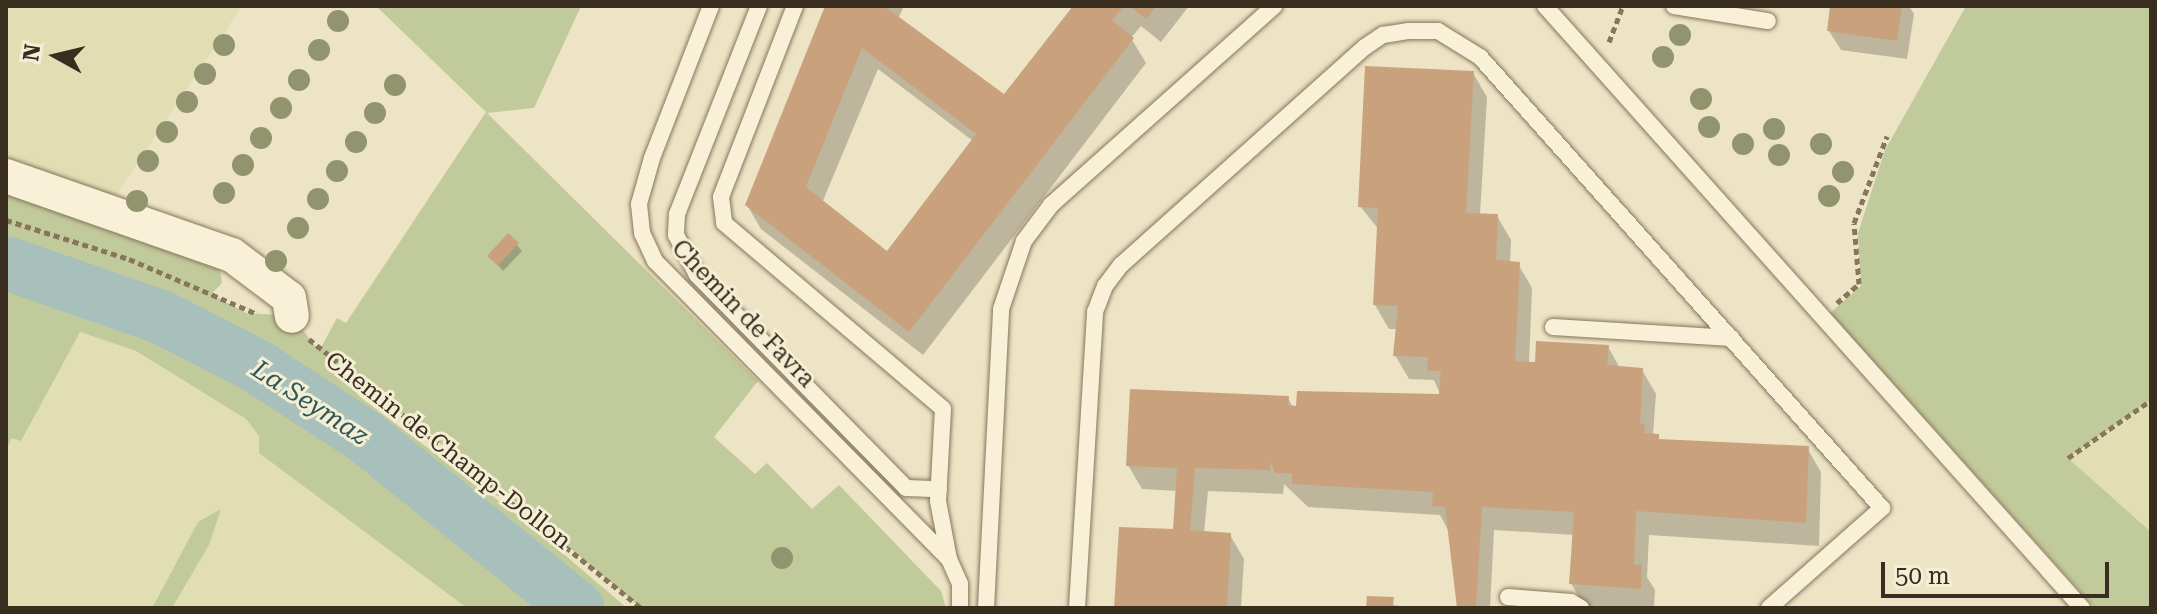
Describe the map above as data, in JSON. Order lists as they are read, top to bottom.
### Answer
{
  "streets": {
    "lane": ["Chemin de Favra"],
    "path": ["Chemin de Champ-Dollon"]
  },
  "water": ["La Seymaz"],
  "scale_bar": "50 m",
  "north": "left"
}
